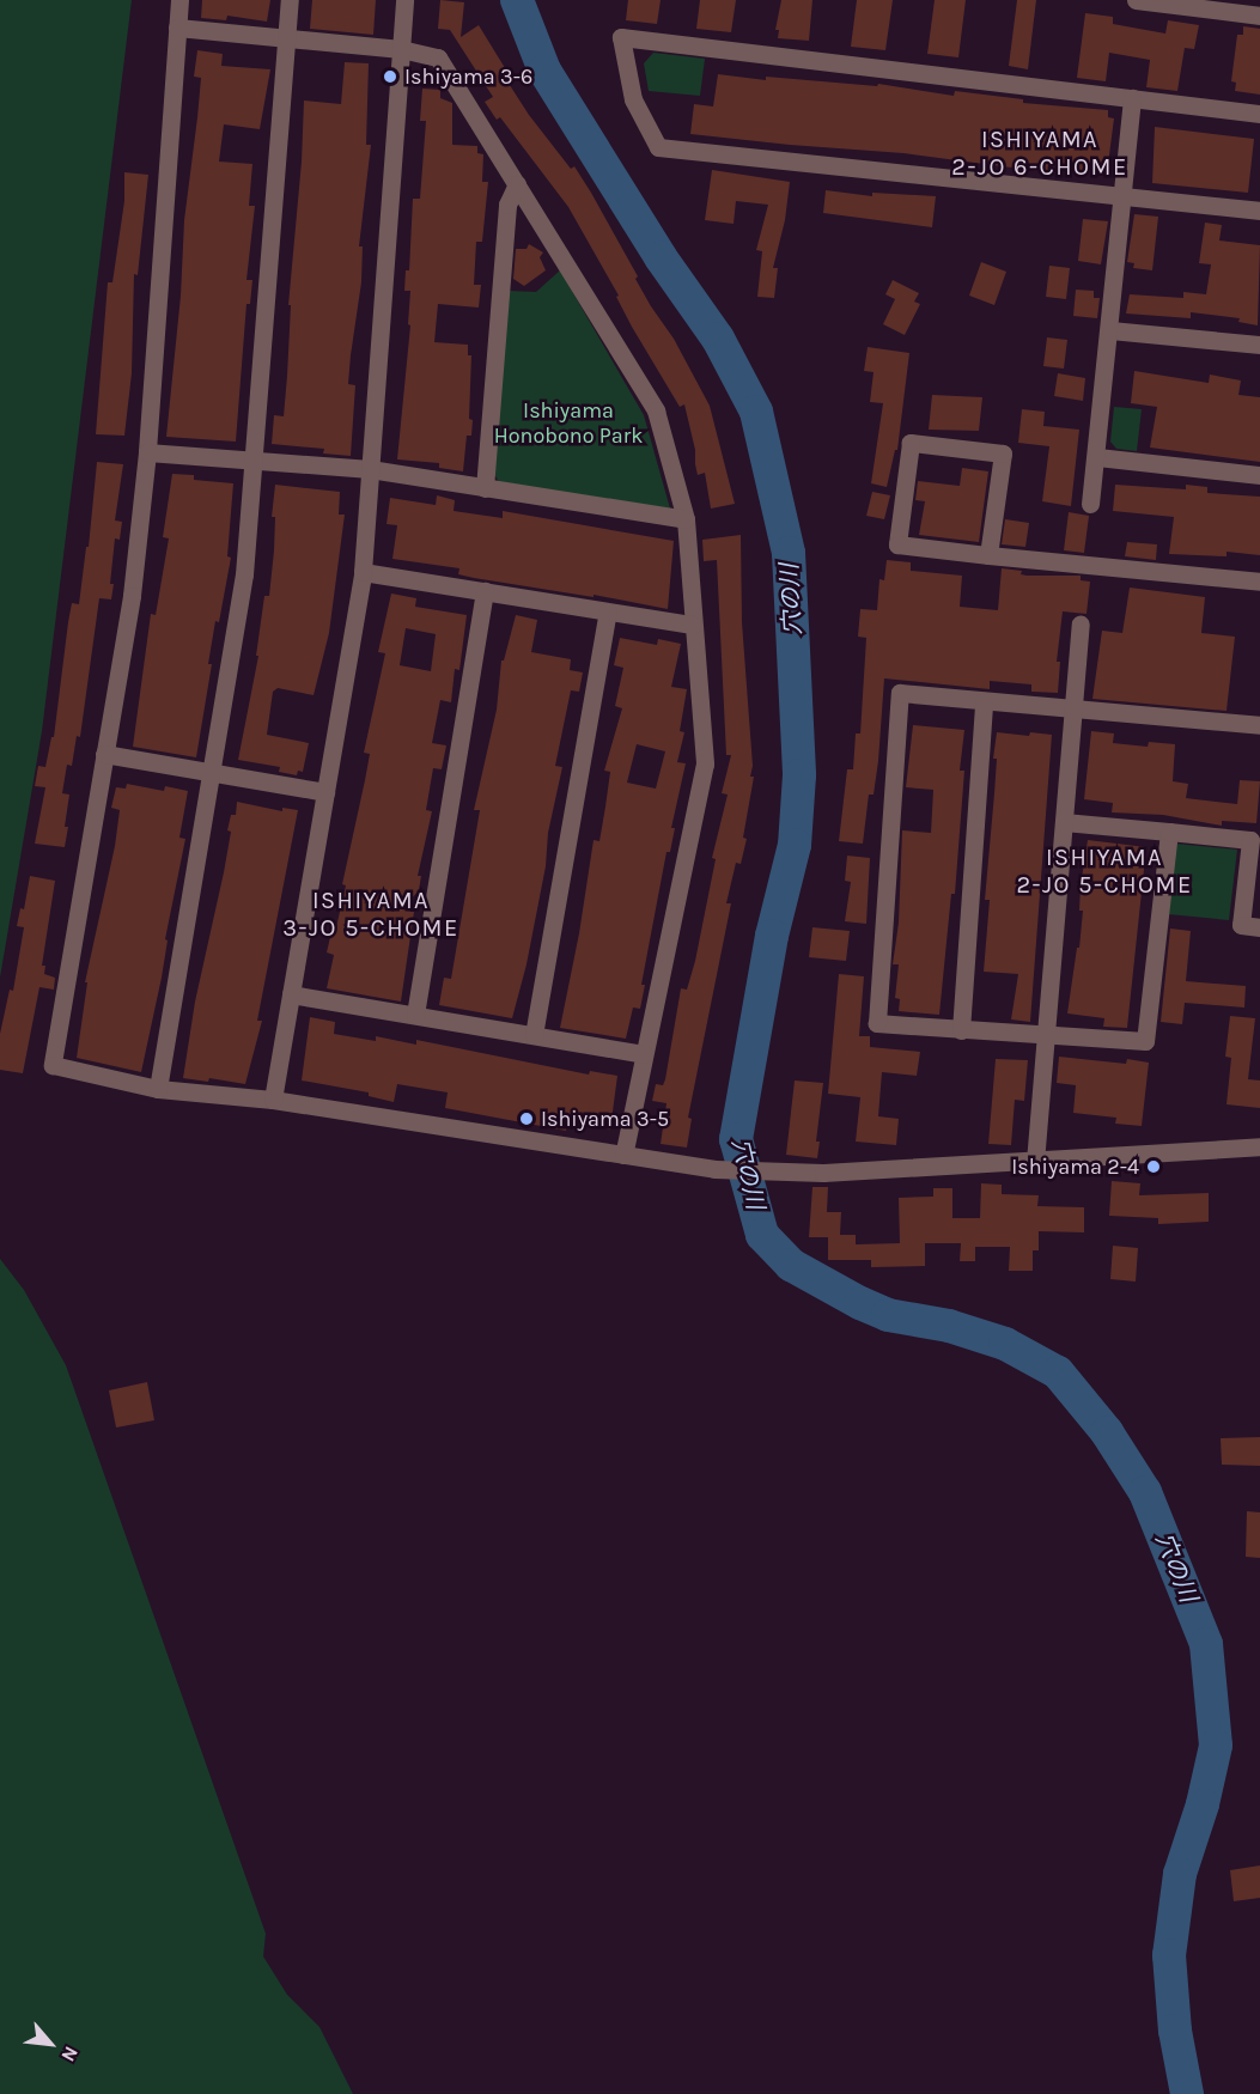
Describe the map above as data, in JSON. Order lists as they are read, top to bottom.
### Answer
{
  "districts": ["ISHIYAMA 2-JO 6-CHOME", "ISHIYAMA 2-JO 5-CHOME", "ISHIYAMA 3-JO 5-CHOME"],
  "water": ["穴の川"],
  "parks": ["Ishiyama Honobono Park"],
  "places": ["Ishiyama 3-6", "Ishiyama 3-5", "Ishiyama 2-4"],
  "north": "bottom right"
}
